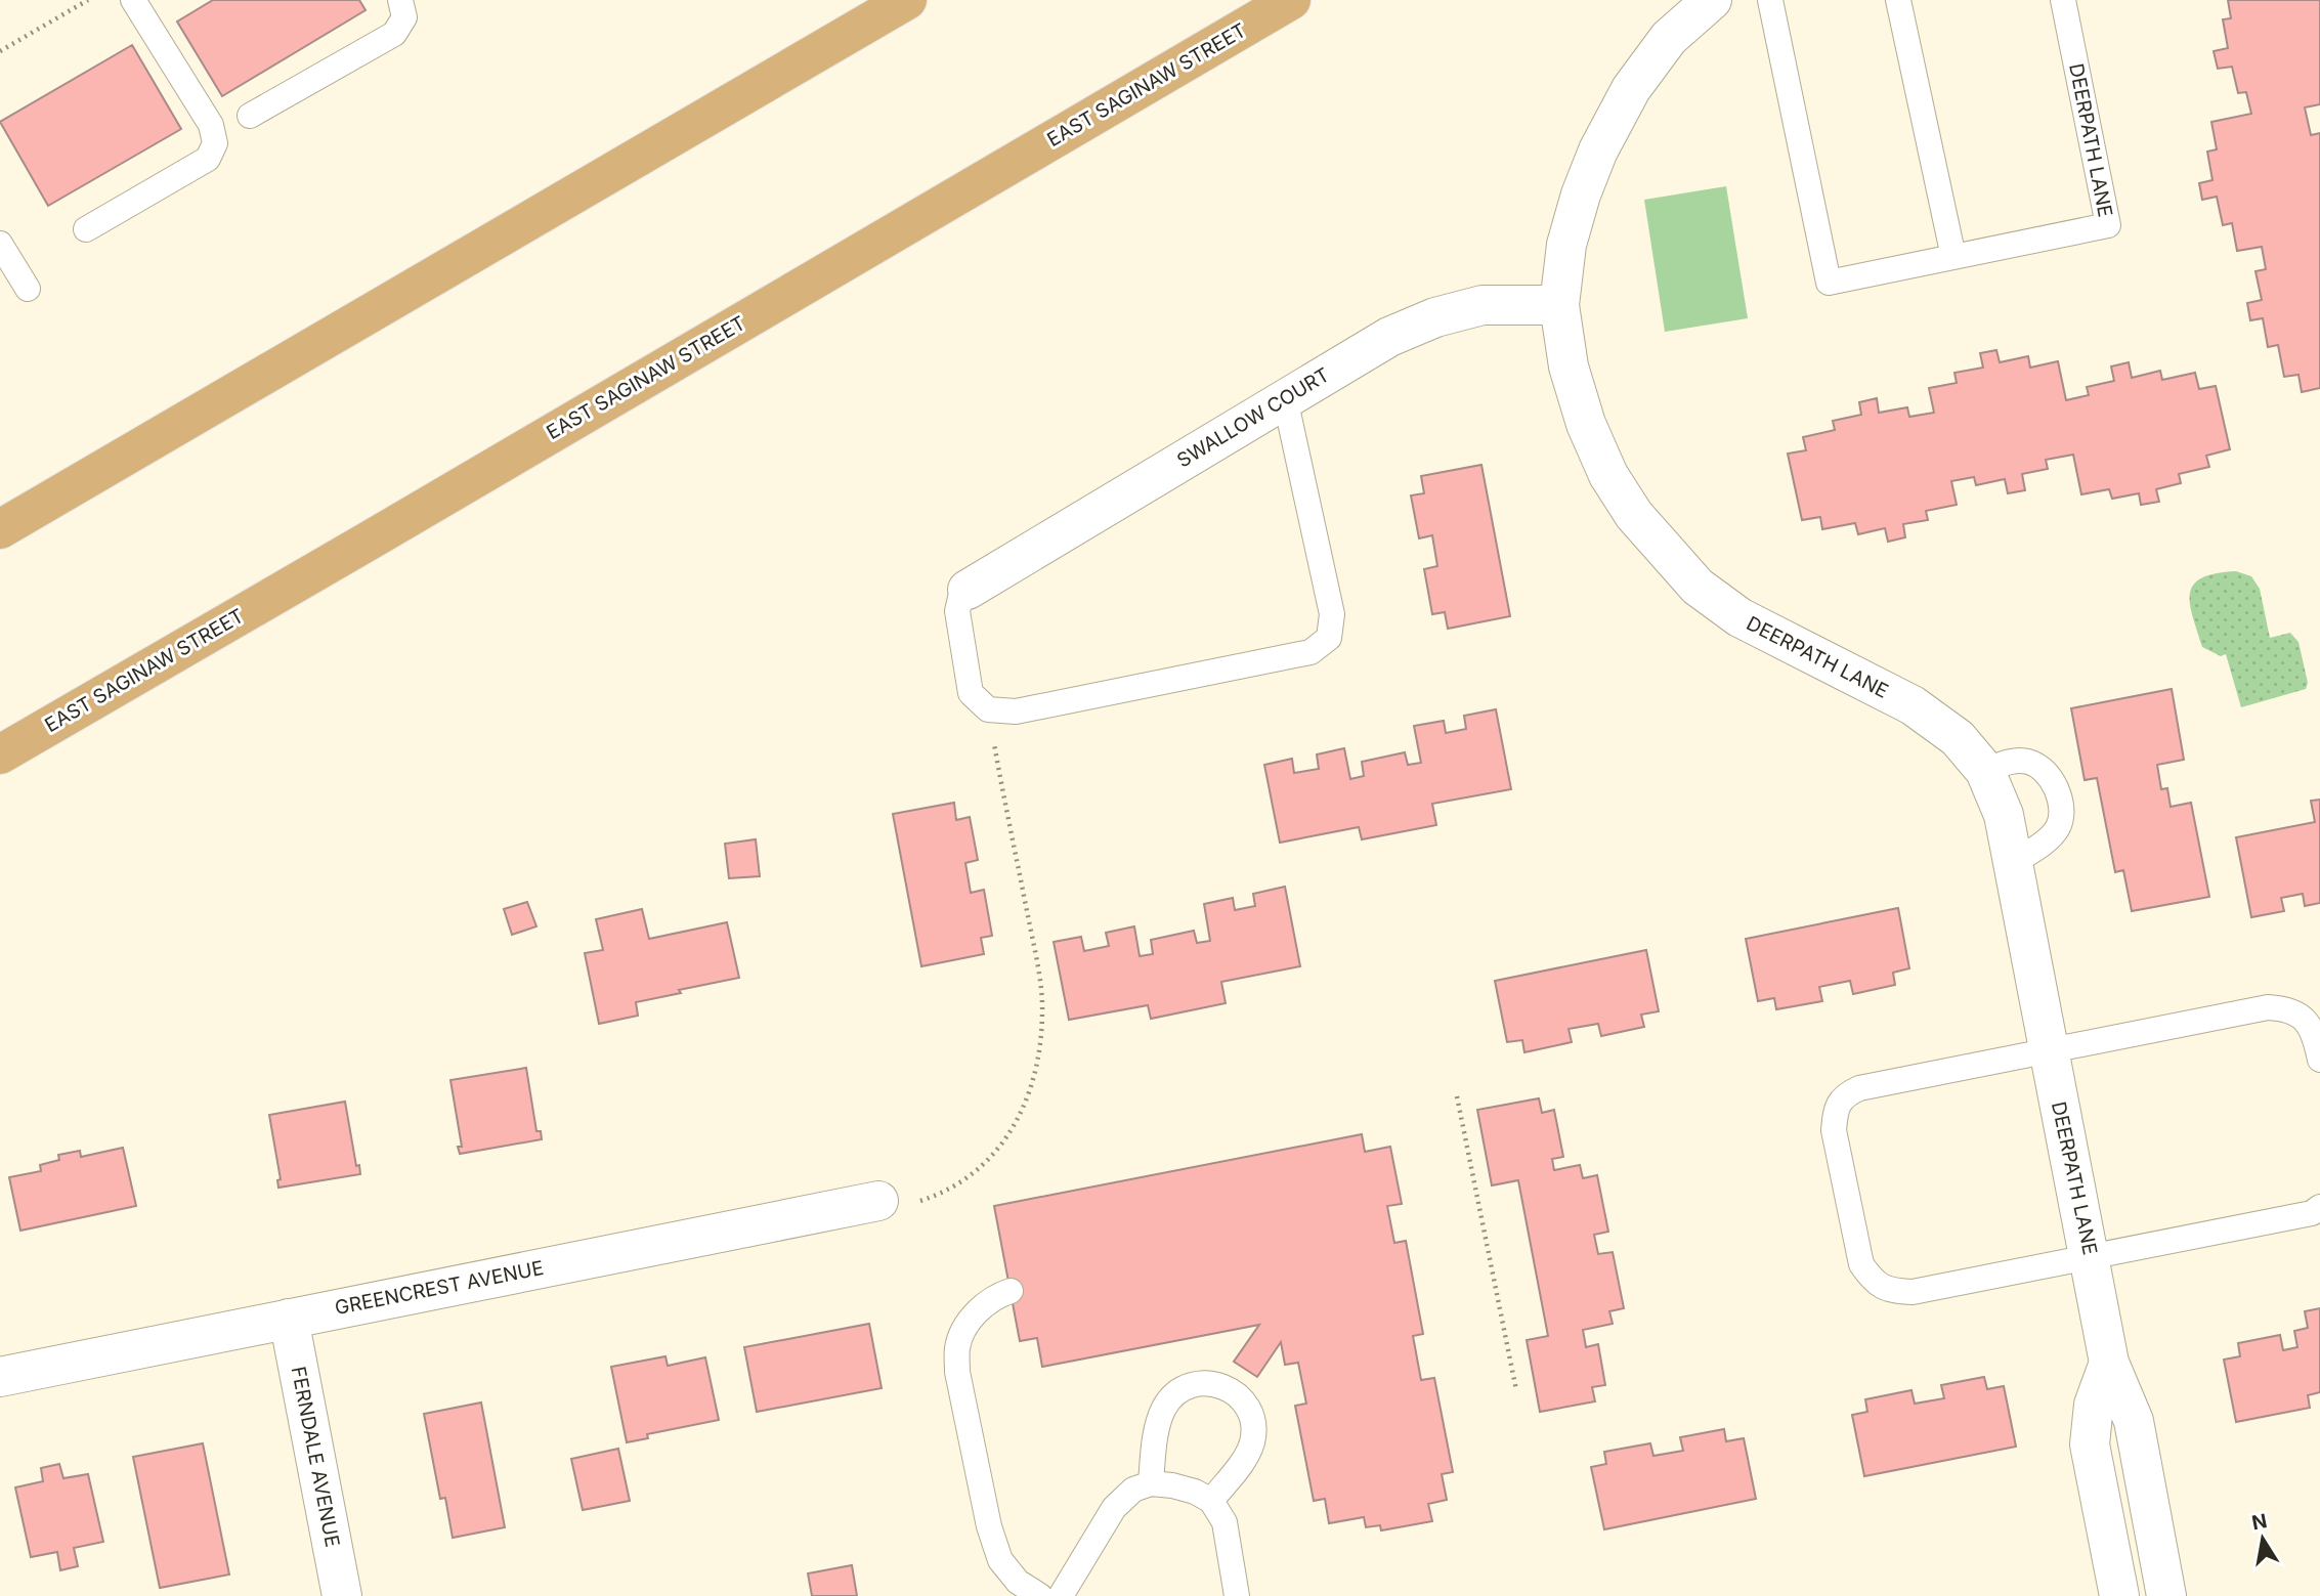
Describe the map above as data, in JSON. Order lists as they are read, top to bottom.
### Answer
{
  "streets": {
    "main road": ["EAST SAGINAW STREET"],
    "street": [
      "DEERPATH LANE",
      "SWALLOW COURT",
      "GREENCREST AVENUE",
      "FERNDALE AVENUE"
    ]
  },
  "crossings": [
    ["DEERPATH LANE", "SWALLOW COURT"],
    ["GREENCREST AVENUE", "FERNDALE AVENUE"]
  ],
  "north": "top"
}
